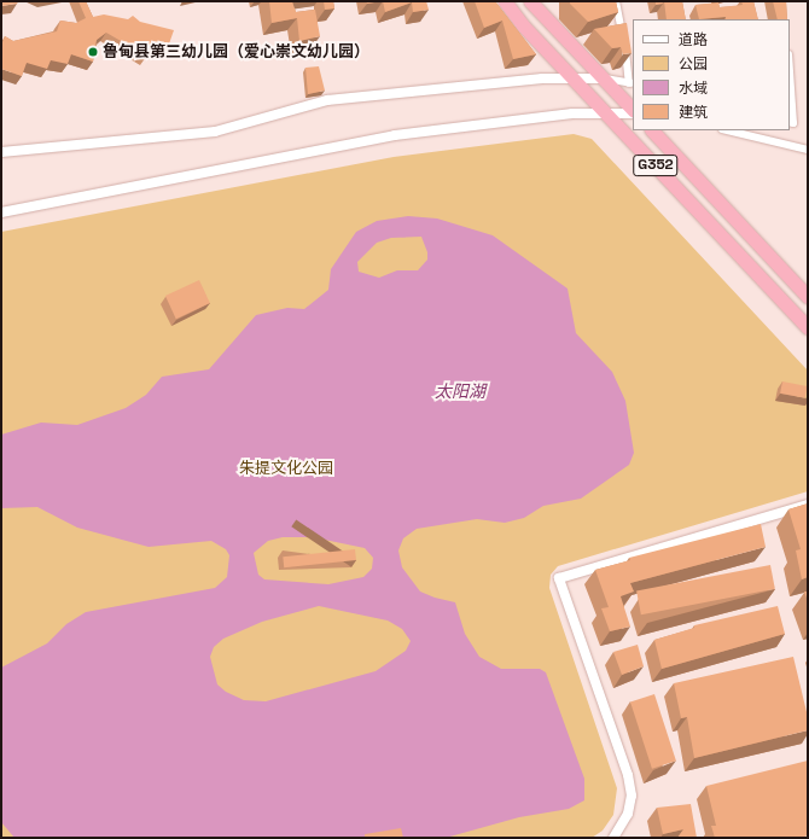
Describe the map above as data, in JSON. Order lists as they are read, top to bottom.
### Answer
{
  "streets": {
    "highway": ["G352"]
  },
  "water": ["太阳湖"],
  "parks": ["朱提文化公园"],
  "places": ["鲁甸县第三幼儿园（爱心崇文幼儿园）"],
  "legend": [
    "道路",
    "公园",
    "水域",
    "建筑"
  ]
}
